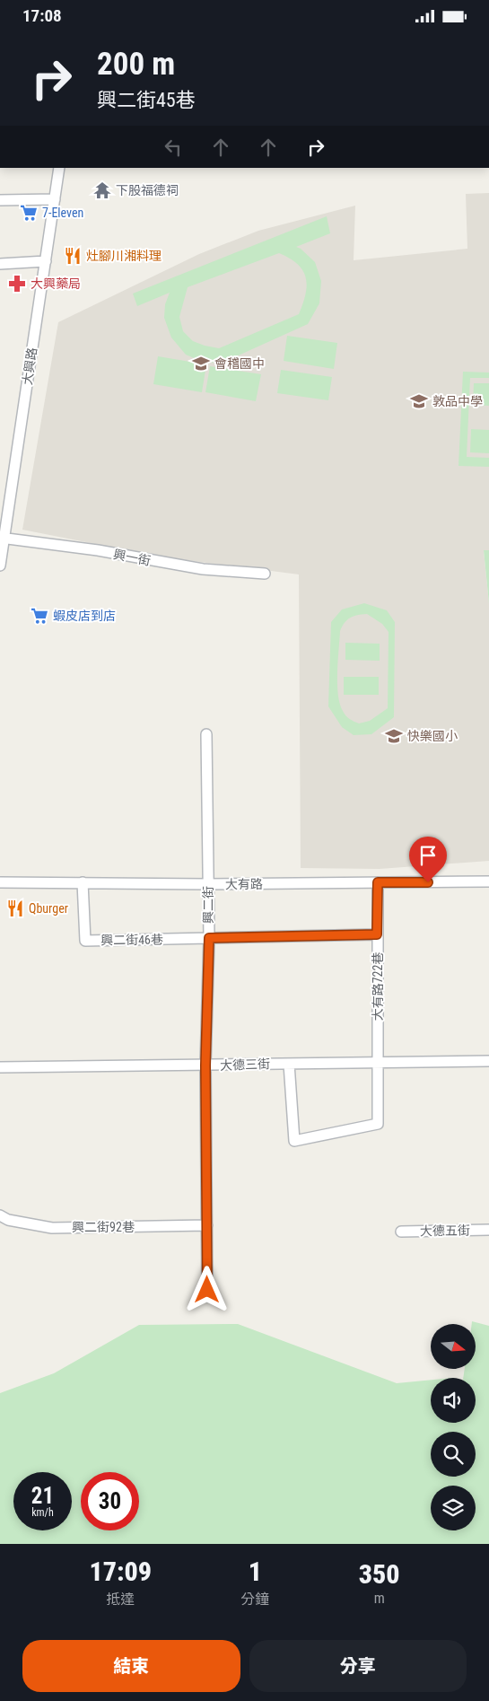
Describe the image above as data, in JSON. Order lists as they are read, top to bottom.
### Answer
{
  "streets": {
    "street": [
      "大興路",
      "興一街",
      "大有路",
      "興二街",
      "興二街46巷",
      "大有路722巷",
      "大德三街",
      "興二街92巷",
      "大德五街"
    ]
  },
  "crossings": [
    ["大興路", "興一街"],
    ["大有路", "興二街"],
    ["大有路", "興二街46巷"],
    ["大有路", "大有路722巷"],
    ["興二街", "興二街46巷"],
    ["興二街", "大德三街"],
    ["興二街", "興二街92巷"],
    ["大有路722巷", "大德三街"]
  ],
  "places": {
    "temple": ["下股福德祠"],
    "supermarket": ["7-Eleven", "蝦皮店到店"],
    "restaurant": ["灶腳川湘料理", "Qburger"],
    "pharmacy": ["大興藥局"],
    "school or university": ["會稽國中", "敦品中學", "快樂國小"]
  },
  "north": "right",
  "page": {
    "status": "17:08",
    "turn": ["200 m", "興二街45巷"],
    "speed": "21 km/h",
    "limit": "30",
    "eta": [
      "17:09",
      "抵達",
      "1",
      "分鐘",
      "350",
      "m"
    ],
    "buttons": ["結束", "分享"]
  }
}
